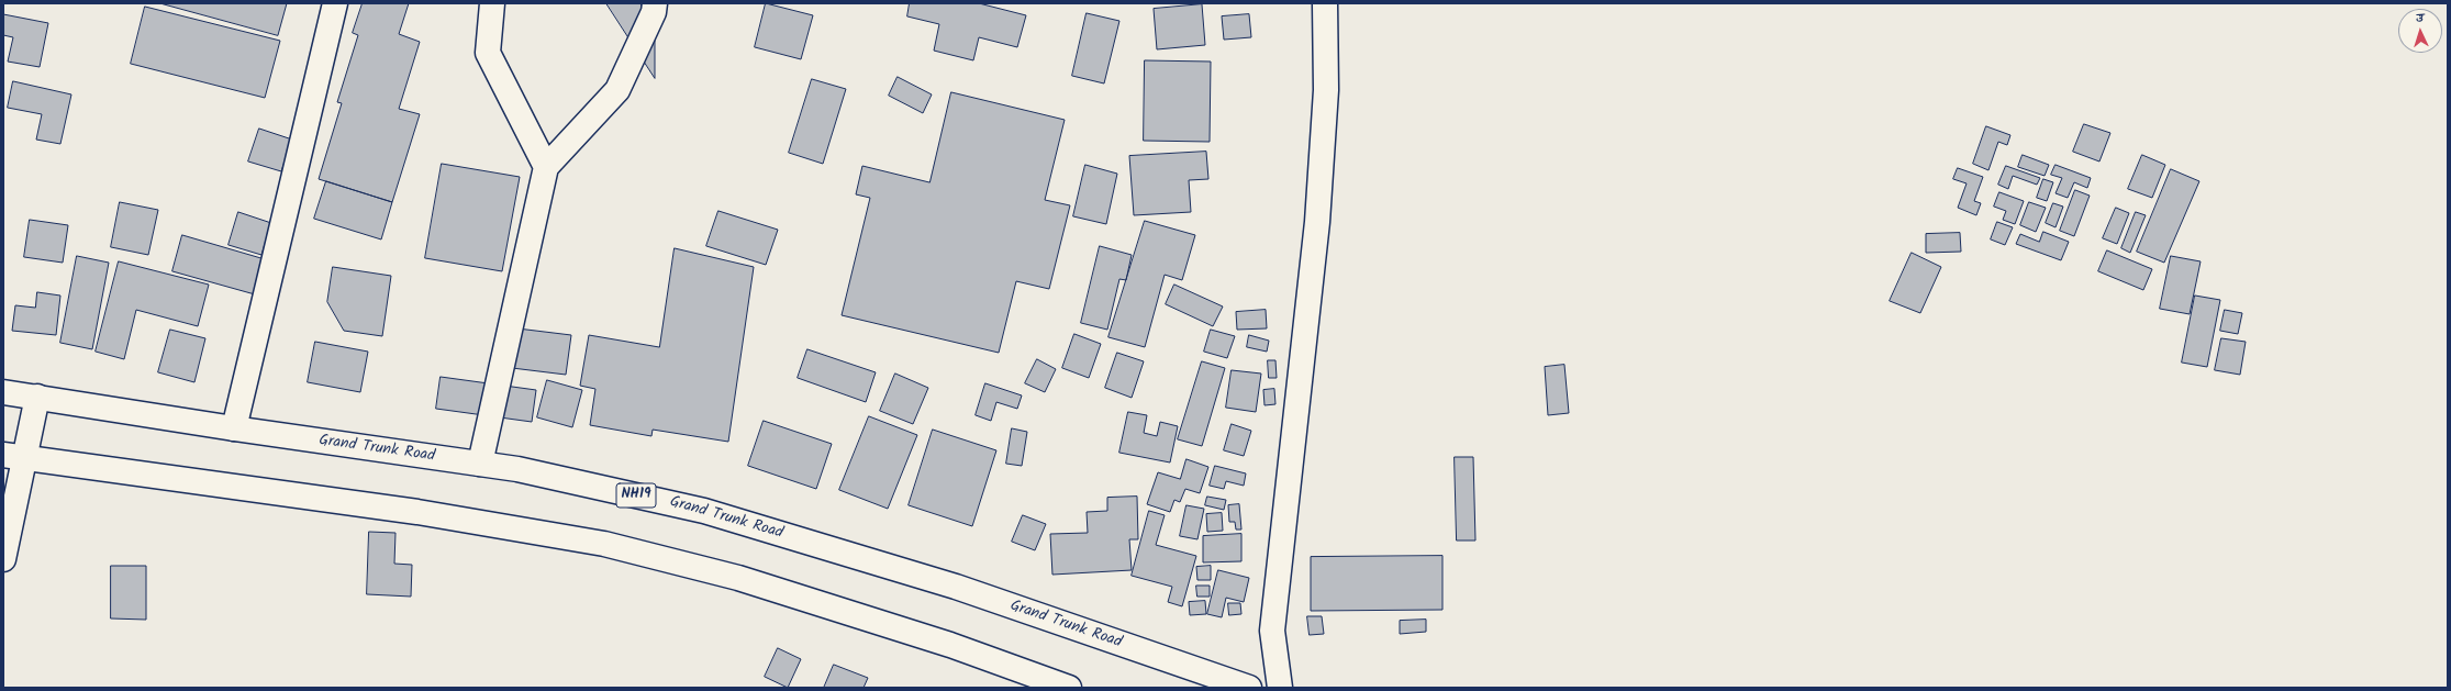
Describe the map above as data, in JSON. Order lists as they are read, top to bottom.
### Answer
{
  "streets": {
    "main road": ["Grand Trunk Road", "NH19"]
  },
  "north": "top"
}
